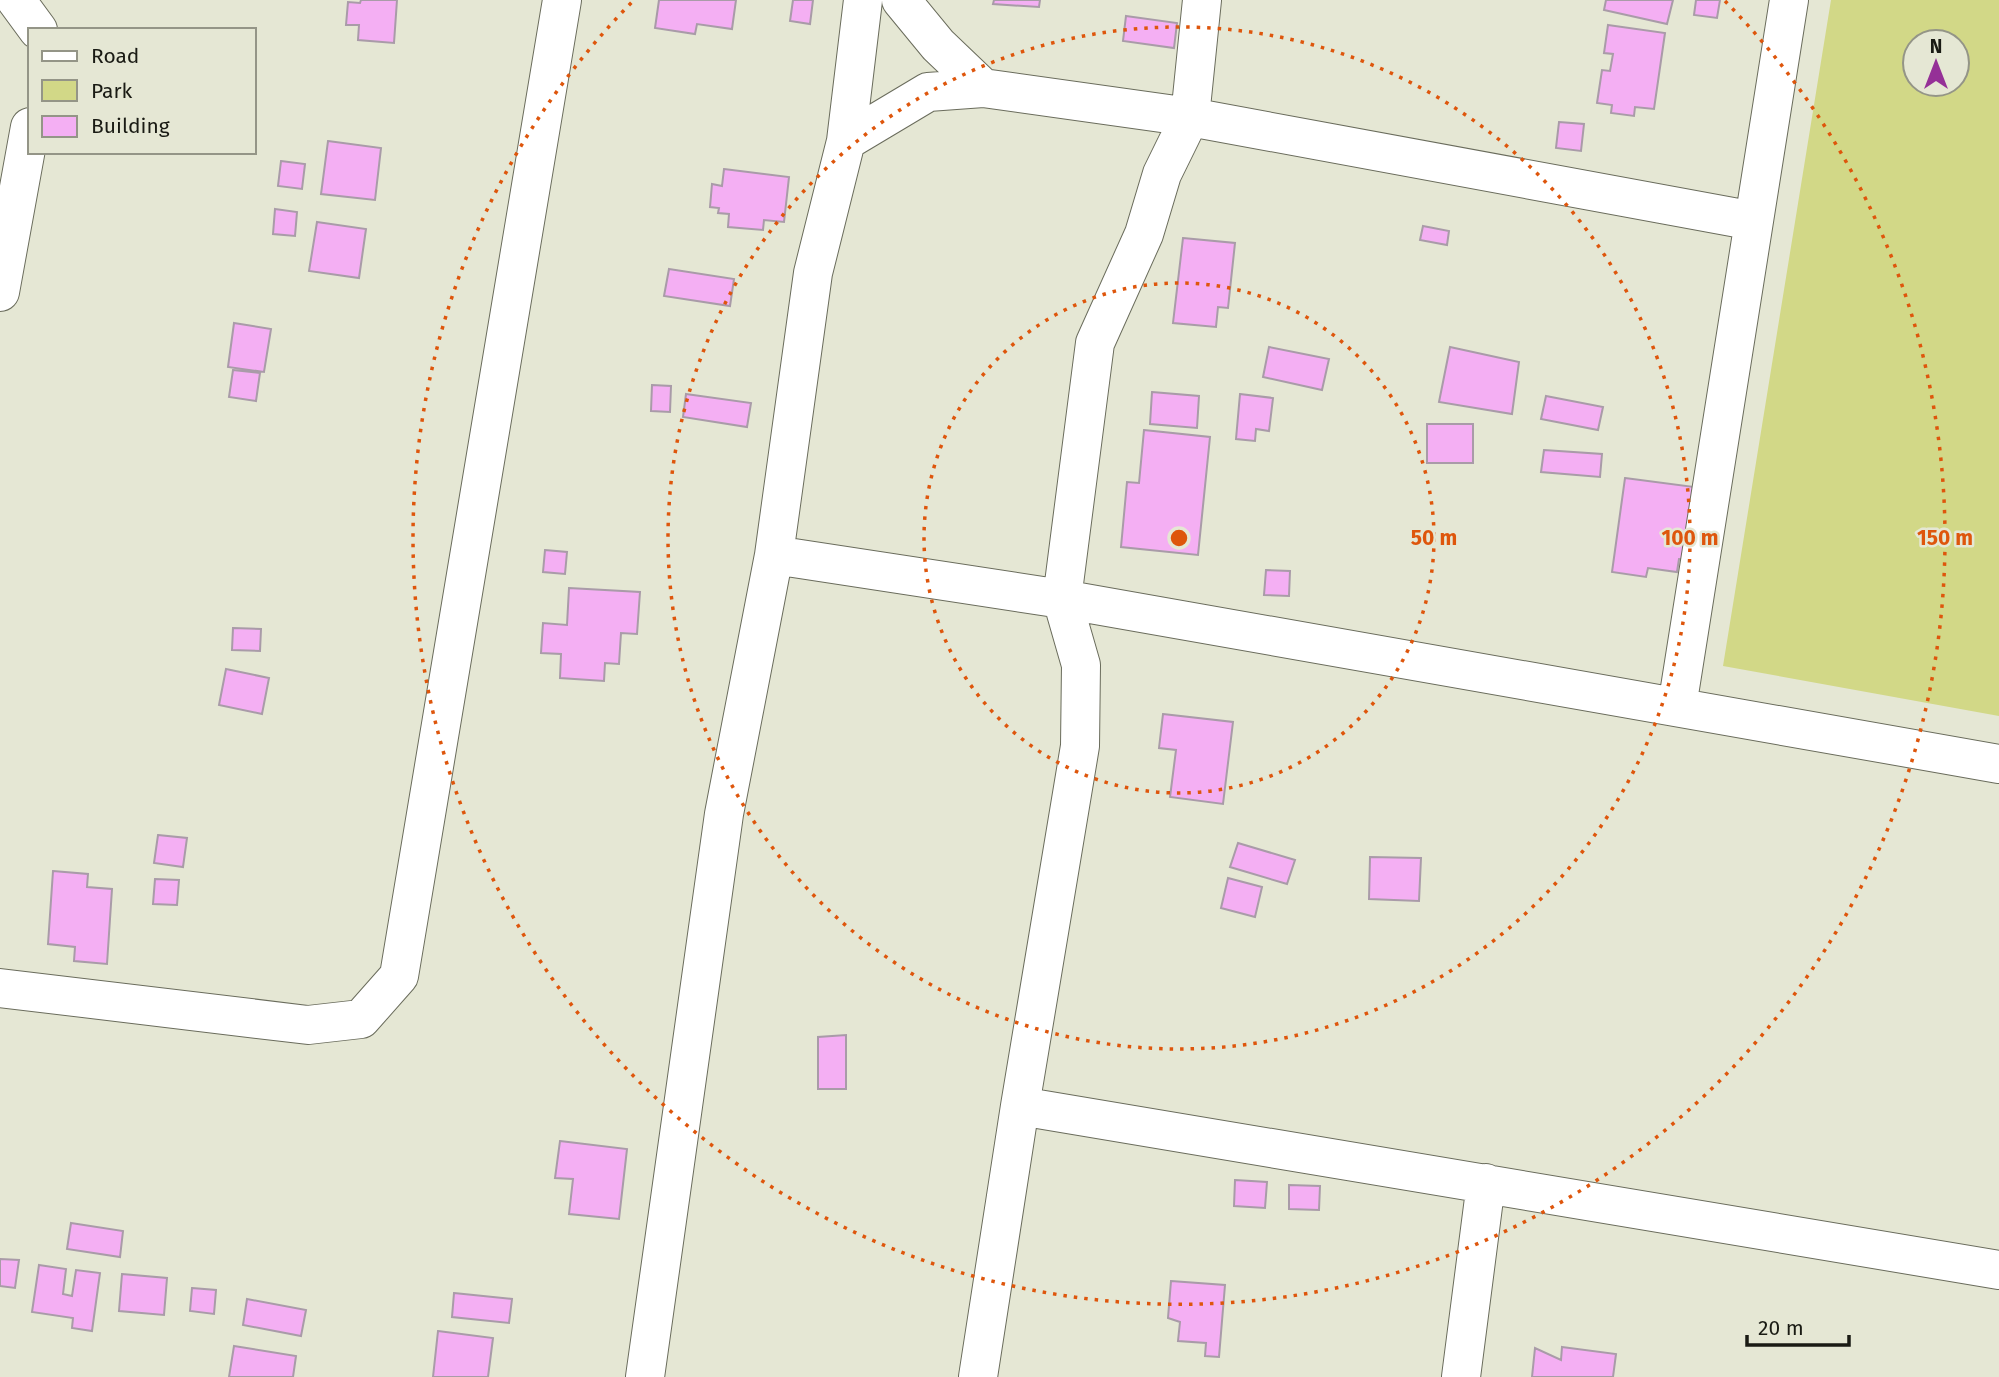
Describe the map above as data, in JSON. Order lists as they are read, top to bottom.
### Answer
{
  "legend": ["Road", "Park", "Building"],
  "scale_bar": "20 m",
  "north": "top",
  "rings": ["50 m", "100 m", "150 m"]
}
